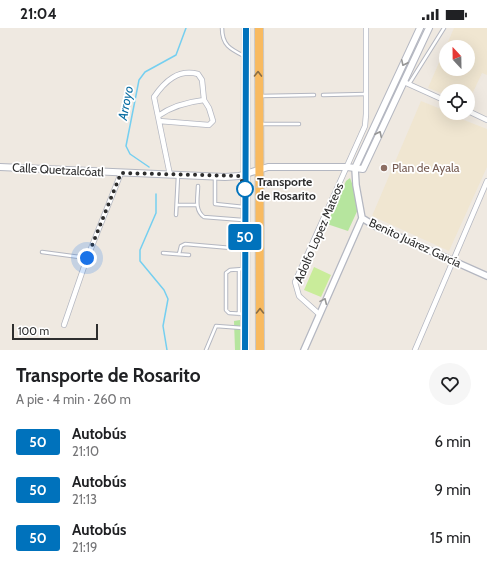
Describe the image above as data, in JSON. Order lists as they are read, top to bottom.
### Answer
{
  "streets": {
    "main road": ["Calle Quetzalcóatl", "Adolfo Lopez Mateos"],
    "street": ["Benito Juárez García"]
  },
  "crossings": [
    ["Calle Quetzalcóatl", "Adolfo Lopez Mateos"],
    ["Adolfo Lopez Mateos", "Benito Juárez García"]
  ],
  "water": ["Arroyo"],
  "places": ["Plan de Ayala", "Transporte de Rosarito"],
  "lines": ["bus line 50"],
  "scale_bar": "100 m",
  "north": "top",
  "page": {
    "status": "21:04",
    "on_map": "50",
    "scale": "100 m",
    "heading": ["Transporte de Rosarito", "A pie · 4 min · 260 m"],
    "list": [
      {
        "mark": "50",
        "name": "Autobús",
        "note": "21:10",
        "value": "6 min"
      },
      {
        "mark": "50",
        "name": "Autobús",
        "note": "21:13",
        "value": "9 min"
      },
      {
        "mark": "50",
        "name": "Autobús",
        "note": "21:19",
        "value": "15 min"
      }
    ]
  }
}
